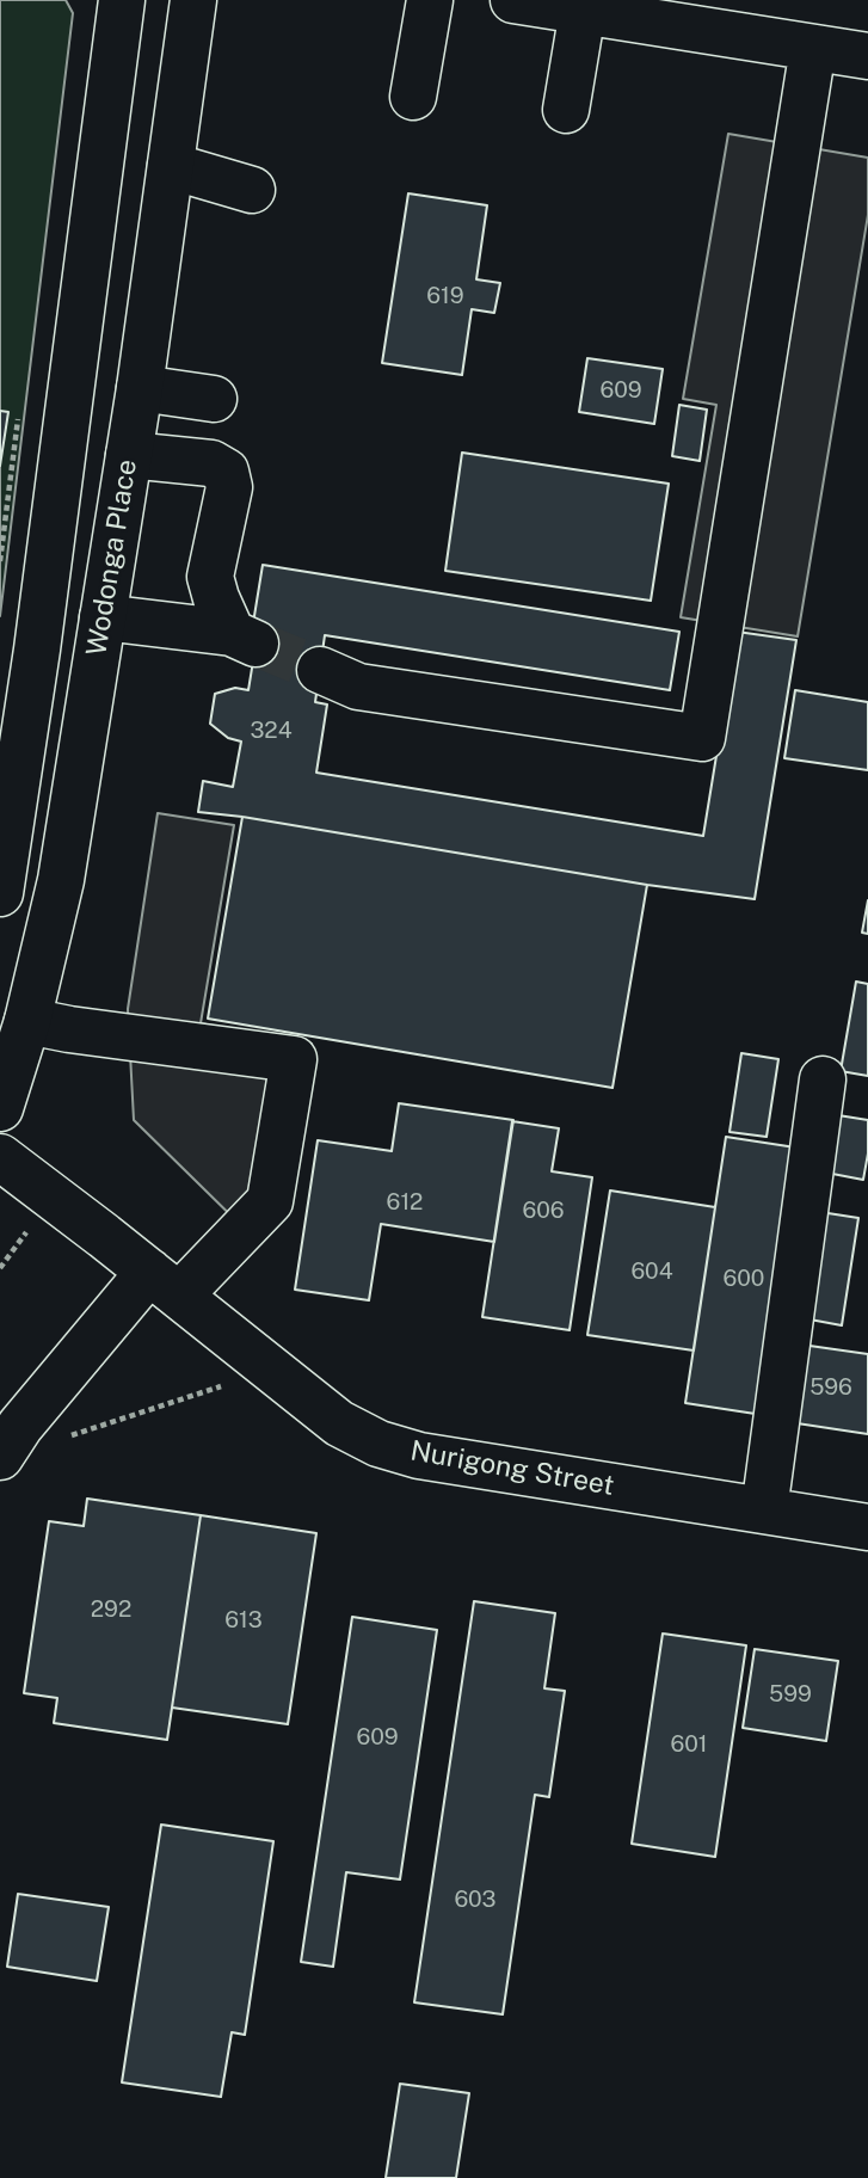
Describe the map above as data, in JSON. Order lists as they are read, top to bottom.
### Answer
{
  "streets": {
    "main road": ["Wodonga Place", "Nurigong Street"]
  },
  "house_numbers": [
    "619",
    "609",
    "324",
    "612",
    "606",
    "604",
    "600",
    "596",
    "292",
    "613",
    "599",
    "609",
    "601",
    "603"
  ]
}
